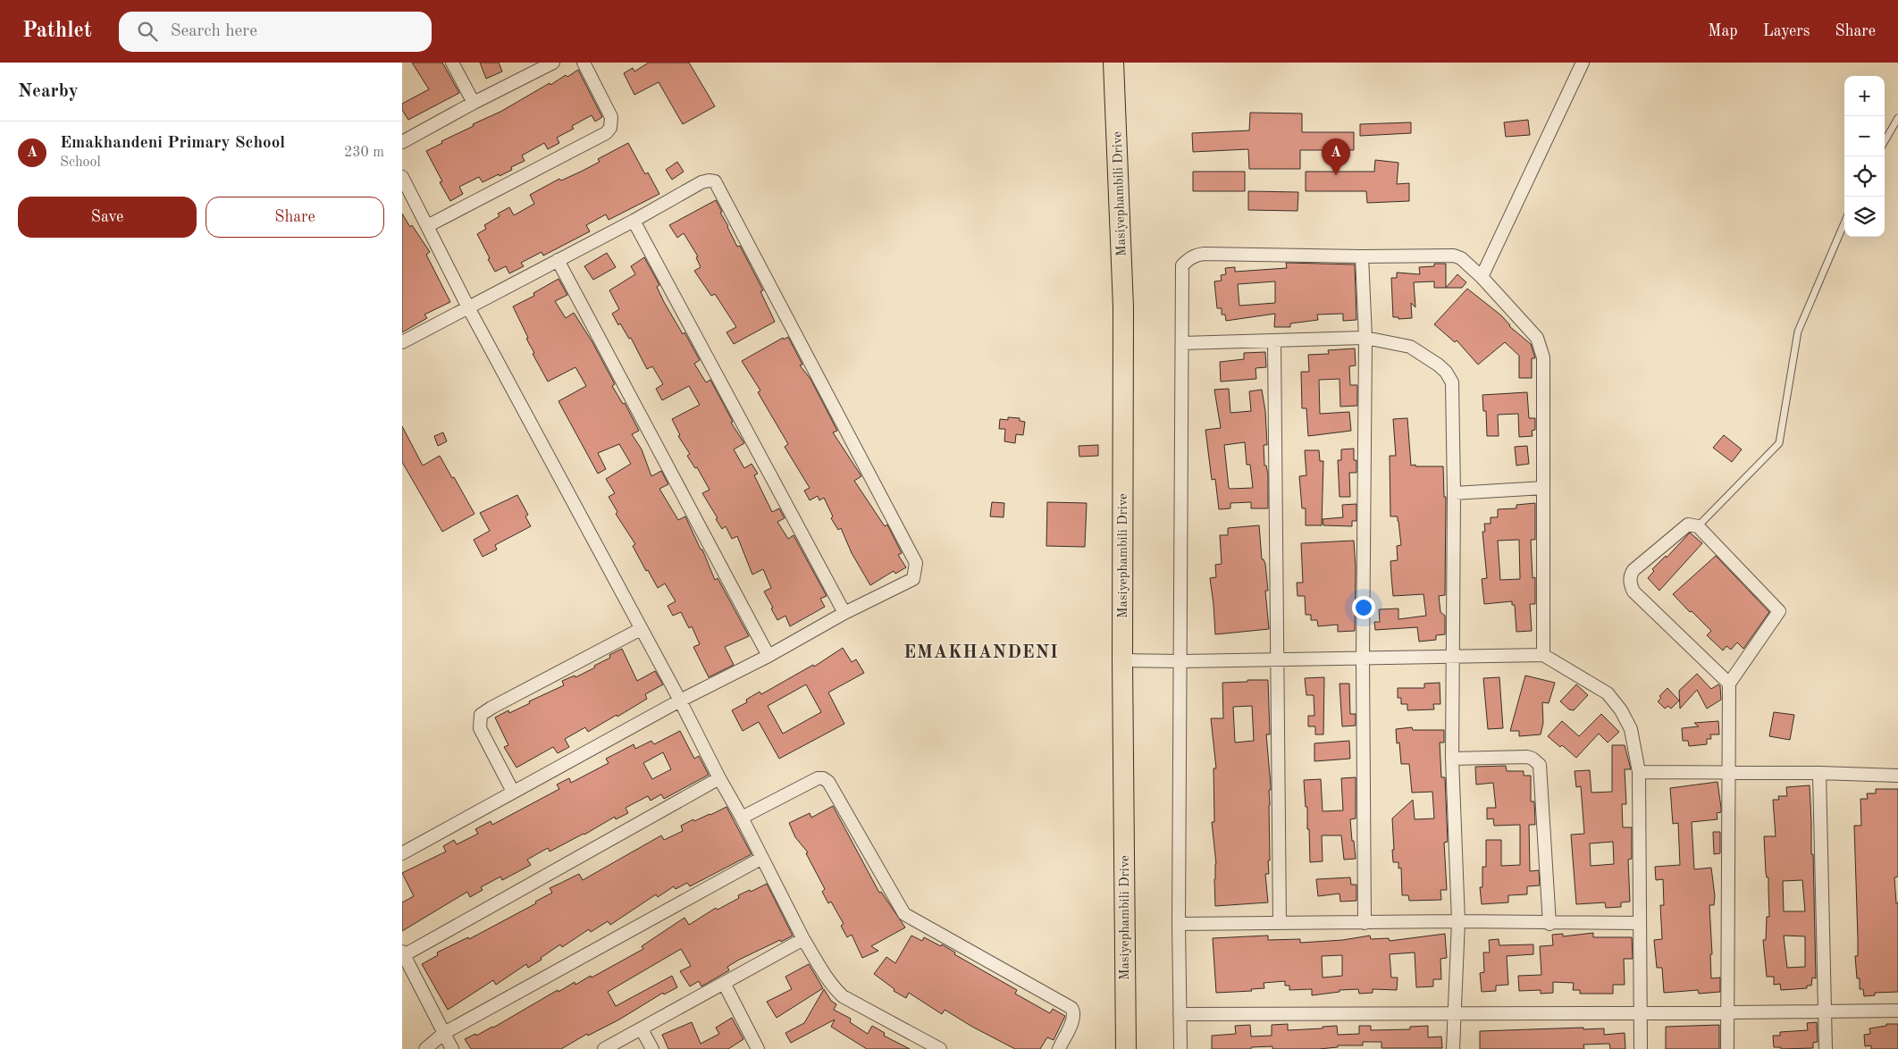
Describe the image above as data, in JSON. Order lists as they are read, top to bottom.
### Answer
{
  "streets": {
    "main road": ["Masiyephambili Drive"]
  },
  "districts": ["EMAKHANDENI"],
  "page": {
    "header": "Pathlet",
    "search": "Search here",
    "nav": ["Map", "Layers", "Share"],
    "heading": "Nearby",
    "map_buttons": ["+", "−"],
    "list": [
      {
        "mark": "A",
        "name": "Emakhandeni Primary School",
        "note": "School",
        "value": "230 m"
      }
    ],
    "pins": "A",
    "buttons": ["Save", "Share"]
  }
}
